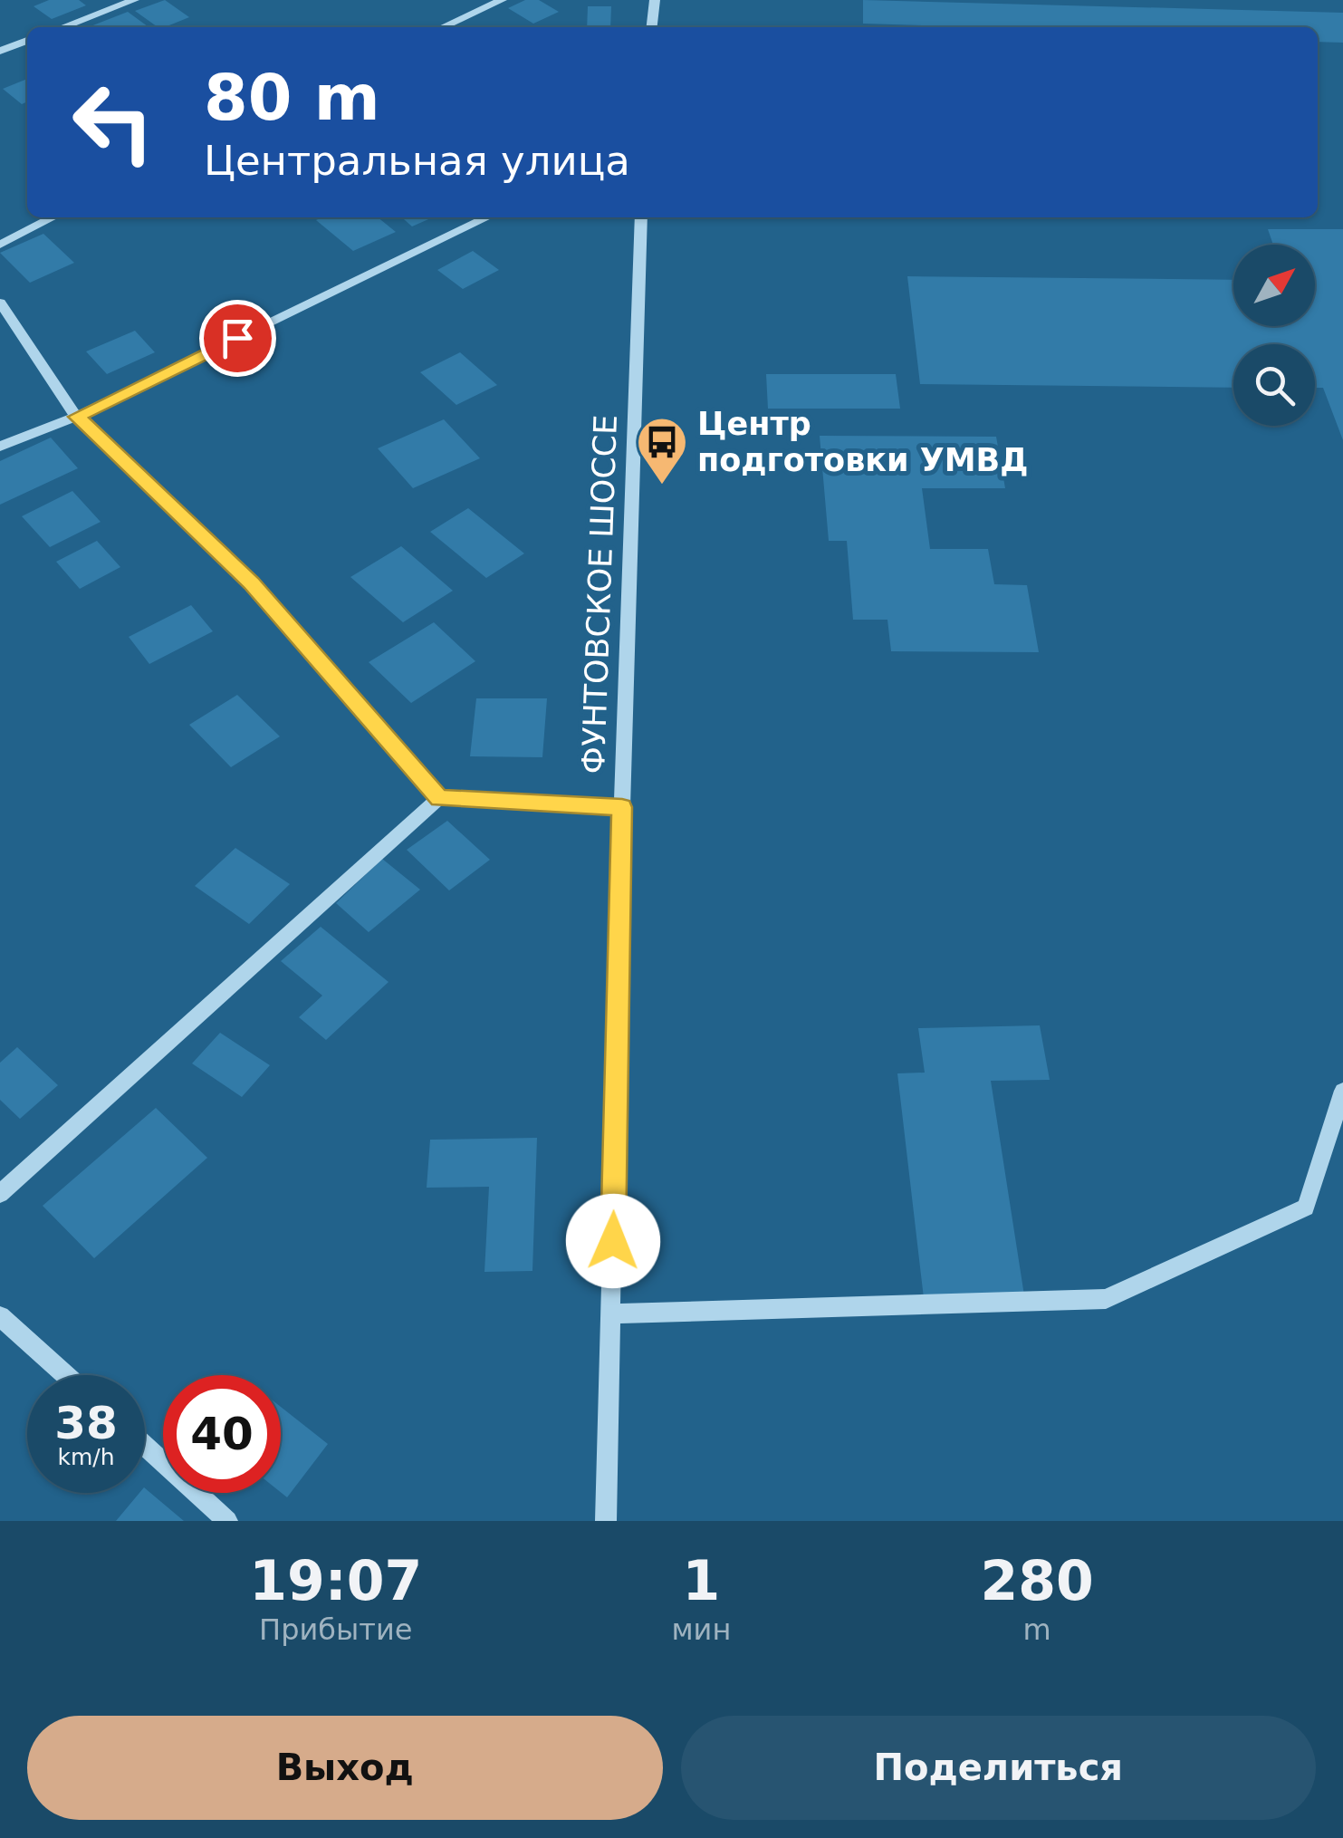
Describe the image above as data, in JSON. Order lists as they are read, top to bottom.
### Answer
{
  "streets": {
    "street": ["ФУНТОВСКОЕ ШОССЕ"]
  },
  "places": {
    "bus stop": ["Центр подготовки УМВД"]
  },
  "north": "top right",
  "page": {
    "turn": ["80 m", "Центральная улица"],
    "speed": "38 km/h",
    "limit": "40",
    "eta": [
      "19:07",
      "Прибытие",
      "1",
      "мин",
      "280",
      "m"
    ],
    "buttons": ["Выход", "Поделиться"]
  }
}
